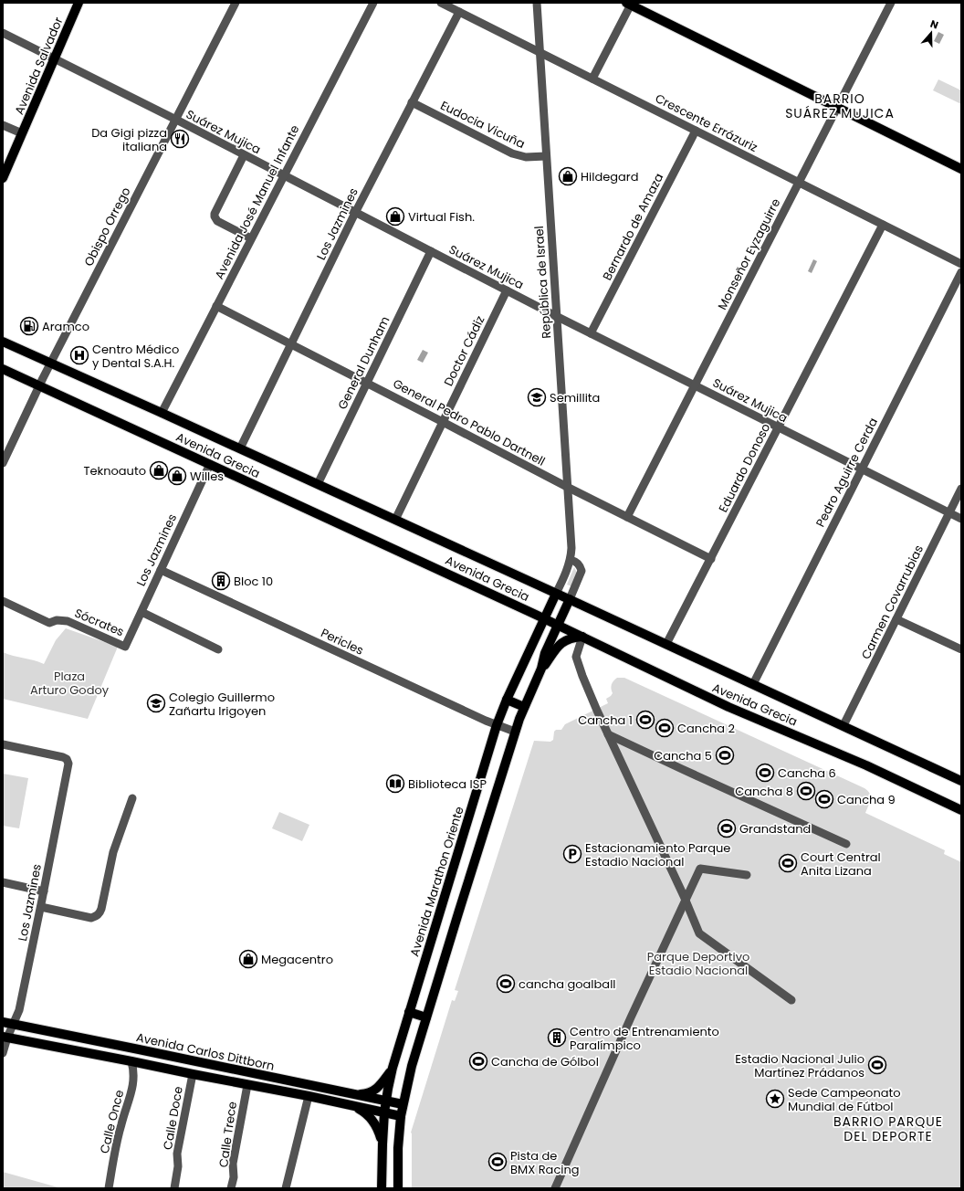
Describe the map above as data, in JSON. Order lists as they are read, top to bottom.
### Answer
{
  "streets": {
    "main road": [
      "Avenida Salvador",
      "Avenida Grecia",
      "Avenida Marathon Oriente",
      "Avenida Carlos Dittborn"
    ],
    "street": [
      "Crescente Errázuriz",
      "Eudocia Vicuña",
      "Suárez Mujica",
      "Avenida José Manuel Infante",
      "Los Jazmines",
      "Obispo Orrego",
      "Bernardo de Amaza",
      "Monseñor Eyzaguirre",
      "República de Israel",
      "Doctor Cádiz",
      "General Dunham",
      "General Pedro Pablo Dartnell",
      "Eduardo Donoso",
      "Pedro Aguirre Cerda",
      "Carmen Covarrubias",
      "Sócrates",
      "Pericles",
      "Calle Doce",
      "Calle Once",
      "Calle Trece"
    ]
  },
  "crossings": [
    ["Avenida Salvador", "Suárez Mujica"],
    ["Crescente Errázuriz", "Los Jazmines"],
    ["Crescente Errázuriz", "Bernardo de Amaza"],
    ["Crescente Errázuriz", "Monseñor Eyzaguirre"],
    ["Crescente Errázuriz", "República de Israel"],
    ["Crescente Errázuriz", "Eduardo Donoso"],
    ["Eudocia Vicuña", "Los Jazmines"],
    ["Eudocia Vicuña", "República de Israel"],
    ["Suárez Mujica", "Avenida José Manuel Infante"],
    ["Suárez Mujica", "Los Jazmines"],
    ["Suárez Mujica", "Obispo Orrego"],
    ["Suárez Mujica", "Bernardo de Amaza"],
    ["Suárez Mujica", "Monseñor Eyzaguirre"],
    ["Suárez Mujica", "República de Israel"],
    ["Suárez Mujica", "Doctor Cádiz"],
    ["Suárez Mujica", "General Dunham"],
    ["Suárez Mujica", "Eduardo Donoso"],
    ["Suárez Mujica", "Pedro Aguirre Cerda"],
    ["Suárez Mujica", "Carmen Covarrubias"],
    ["Avenida José Manuel Infante", "General Pedro Pablo Dartnell"],
    ["Avenida José Manuel Infante", "Avenida Grecia"],
    ["Los Jazmines", "General Pedro Pablo Dartnell"],
    ["Los Jazmines", "Avenida Grecia"],
    ["Los Jazmines", "Sócrates"],
    ["Los Jazmines", "Pericles"],
    ["Los Jazmines", "Avenida Carlos Dittborn"],
    ["Obispo Orrego", "Avenida Grecia"],
    ["Monseñor Eyzaguirre", "General Pedro Pablo Dartnell"],
    ["República de Israel", "General Pedro Pablo Dartnell"],
    ["República de Israel", "Avenida Grecia"],
    ["República de Israel", "Avenida Marathon Oriente"],
    ["Doctor Cádiz", "General Pedro Pablo Dartnell"],
    ["Doctor Cádiz", "Avenida Grecia"],
    ["General Dunham", "General Pedro Pablo Dartnell"],
    ["General Dunham", "Avenida Grecia"],
    ["General Pedro Pablo Dartnell", "Eduardo Donoso"],
    ["Avenida Grecia", "Eduardo Donoso"],
    ["Avenida Grecia", "Pedro Aguirre Cerda"],
    ["Avenida Grecia", "Carmen Covarrubias"],
    ["Avenida Grecia", "Avenida Marathon Oriente"],
    ["Pericles", "Avenida Marathon Oriente"],
    ["Avenida Marathon Oriente", "Avenida Carlos Dittborn"],
    ["Avenida Carlos Dittborn", "Calle Doce"],
    ["Avenida Carlos Dittborn", "Calle Once"],
    ["Avenida Carlos Dittborn", "Calle Trece"]
  ],
  "districts": ["BARRIO SUÁREZ MUJICA", "BARRIO PARQUE DEL DEPORTE"],
  "parks": ["Plaza Arturo Godoy", "Parque Deportivo Estadio Nacional"],
  "places": {
    "restaurant": ["Da Gigi pizza italiana"],
    "shop": [
      "Hildegard",
      "Virtual Fish.",
      "Teknoauto",
      "Willes",
      "Megacentro"
    ],
    "fuel station": ["Aramco"],
    "hospital": ["Centro Médico y Dental S.A.H."],
    "school or university": ["Semillita", "Colegio Guillermo Zañartu Irigoyen"],
    "building": ["Bloc 10", "Centro de Entrenamiento Paralímpico"],
    "sports": [
      "Cancha 1",
      "Cancha 2",
      "Cancha 5",
      "Cancha 6",
      "Cancha 8",
      "Cancha 9",
      "Grandstand",
      "Court Central Anita Lizana",
      "cancha goalball",
      "Cancha de Gólbol",
      "Estadio Nacional Julio Martínez Prádanos",
      "Pista de BMX Racing"
    ],
    "library": ["Biblioteca ISP"],
    "parking": ["Estacionamiento Parque Estadio Nacional"],
    "place": ["Sede Campeonato Mundial de Fútbol"]
  },
  "north": "top"
}
